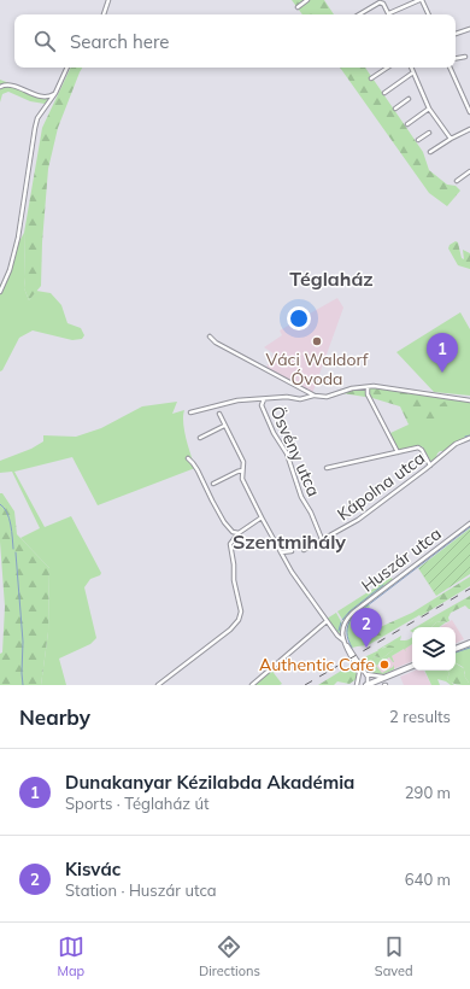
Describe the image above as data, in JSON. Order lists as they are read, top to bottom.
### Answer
{
  "streets": {
    "street": ["Ösvény utca", "Kápolna utca", "Huszár utca"]
  },
  "crossings": [
    ["Ösvény utca", "Kápolna utca"]
  ],
  "districts": ["Téglaház", "Szentmihály"],
  "places": ["Váci Waldorf Óvoda", "Authentic Cafe"],
  "page": {
    "search": "Search here",
    "pins": ["1", "2"],
    "heading": ["Nearby", "2 results"],
    "list": [
      {
        "mark": "1",
        "name": "Dunakanyar Kézilabda Akadémia",
        "note": "Sports · Téglaház út",
        "value": "290 m"
      },
      {
        "mark": "2",
        "name": "Kisvác",
        "note": "Station · Huszár utca",
        "value": "640 m"
      }
    ],
    "nav": ["Map", "Directions", "Saved"]
  }
}
